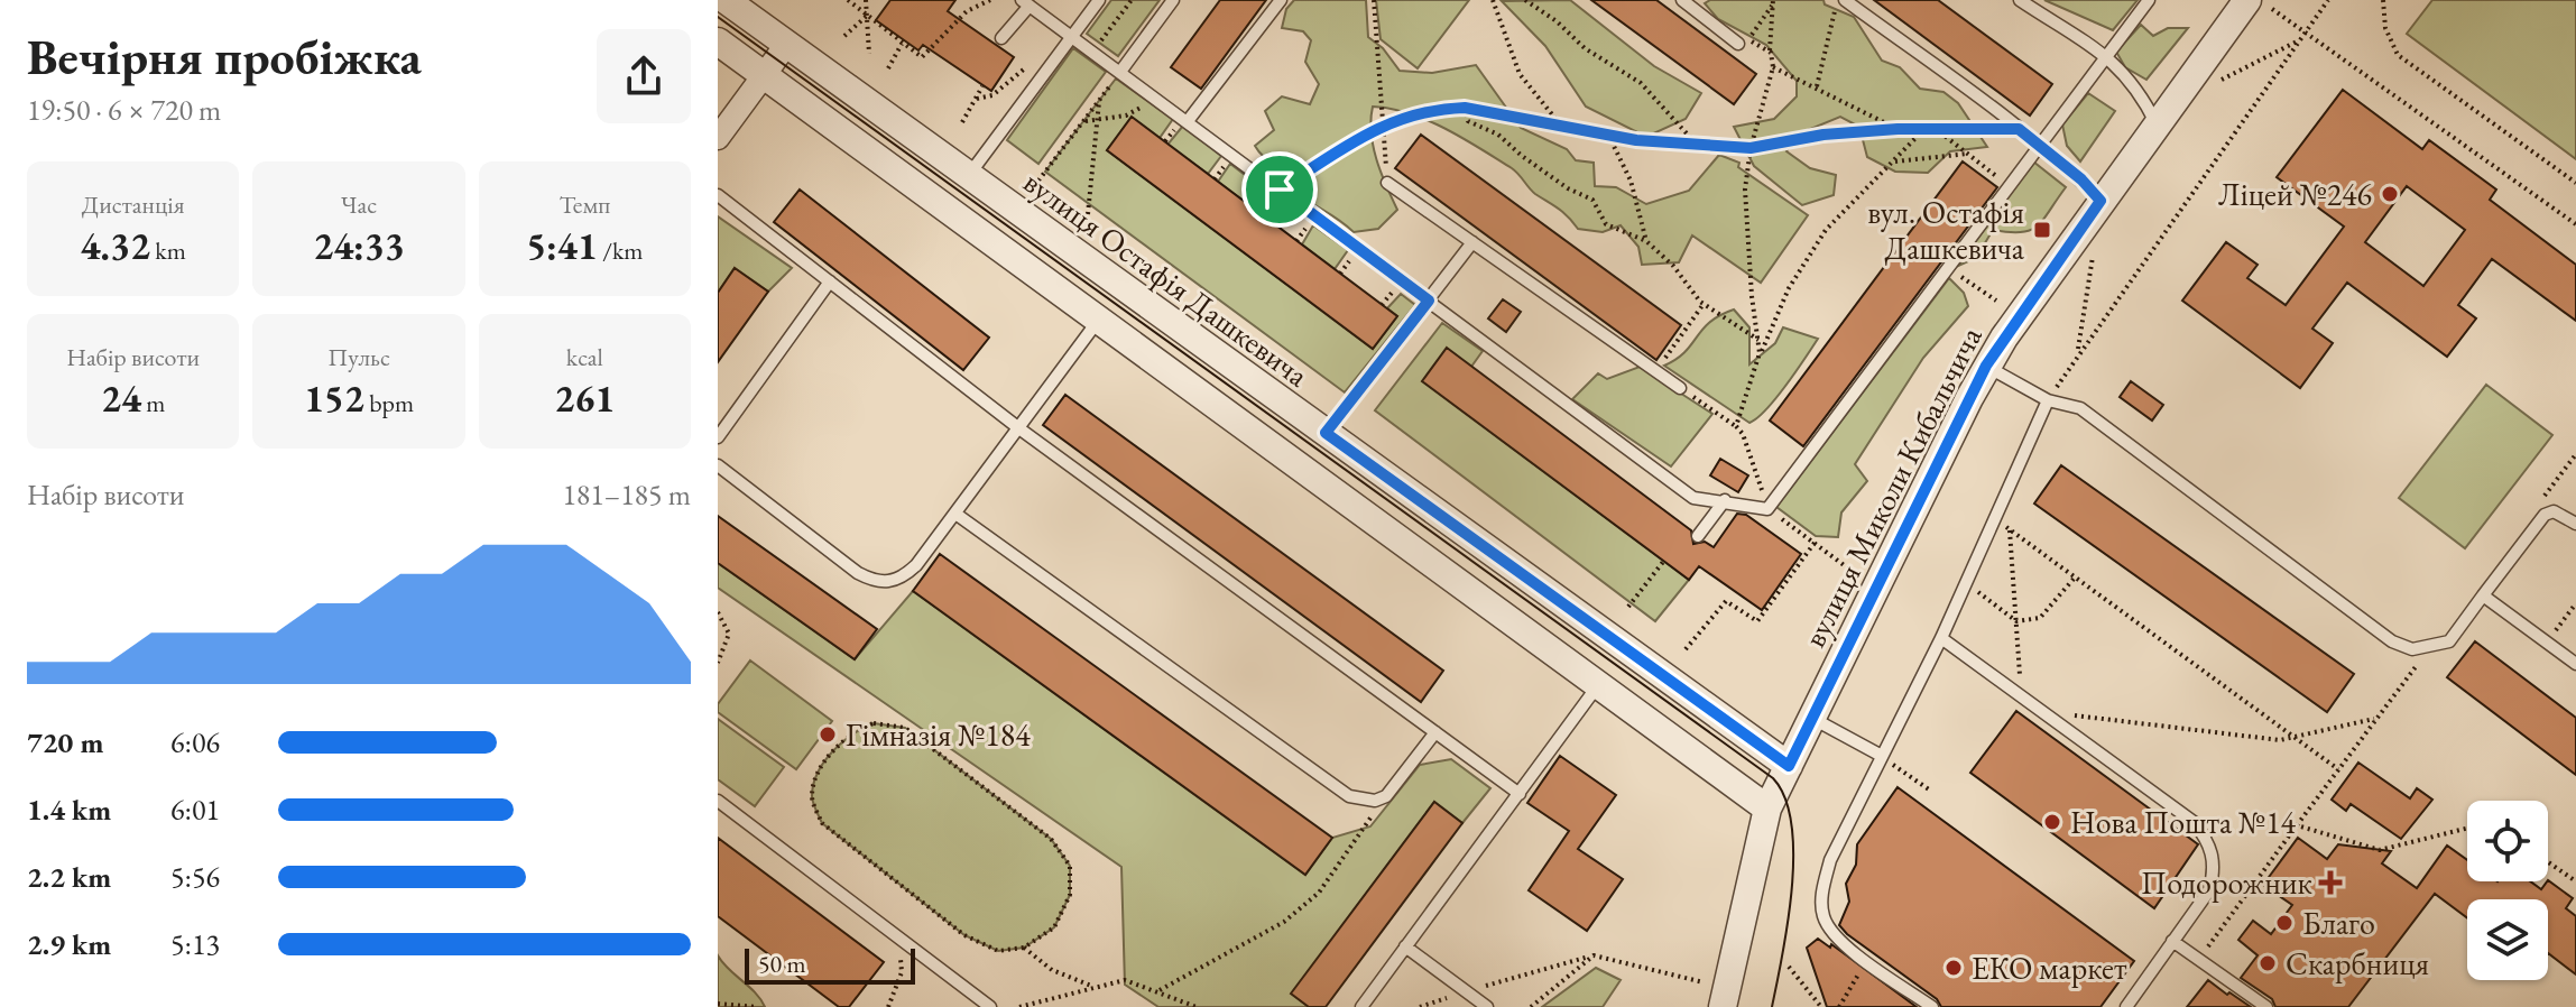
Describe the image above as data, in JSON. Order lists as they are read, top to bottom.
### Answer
{
  "streets": {
    "street": ["вулиця Остафія Дашкевича", "вулиця Миколи Кибальчича"]
  },
  "crossings": [
    ["вулиця Остафія Дашкевича", "вулиця Миколи Кибальчича"]
  ],
  "places": {
    "other": [
      "Ліцей №246",
      "Гімназія №184",
      "Нова Пошта №14",
      "Благо",
      "Скарбниця",
      "ЕКО маркет"
    ],
    "transit": ["вул. Остафія Дашкевича"],
    "health": ["Подорожник"]
  },
  "scale_bar": "50 m",
  "page": {
    "heading": ["Вечірня пробіжка", "19:50 · 6 × 720 m"],
    "stats": [
      ["Дистанція", "4.32 km"],
      ["Час", "24:33"],
      ["Темп", "5:41 /km"],
      ["Набір висоти", "24 m"],
      ["Пульс", "152 bpm"],
      ["kcal", "261"]
    ],
    "chart": ["Набір висоти", "181–185 m"],
    "list": [
      {
        "name": "720 m",
        "note": "6:06"
      },
      {
        "name": "1.4 km",
        "note": "6:01"
      },
      {
        "name": "2.2 km",
        "note": "5:56"
      },
      {
        "name": "2.9 km",
        "note": "5:13"
      }
    ],
    "scale": "50 m"
  }
}
